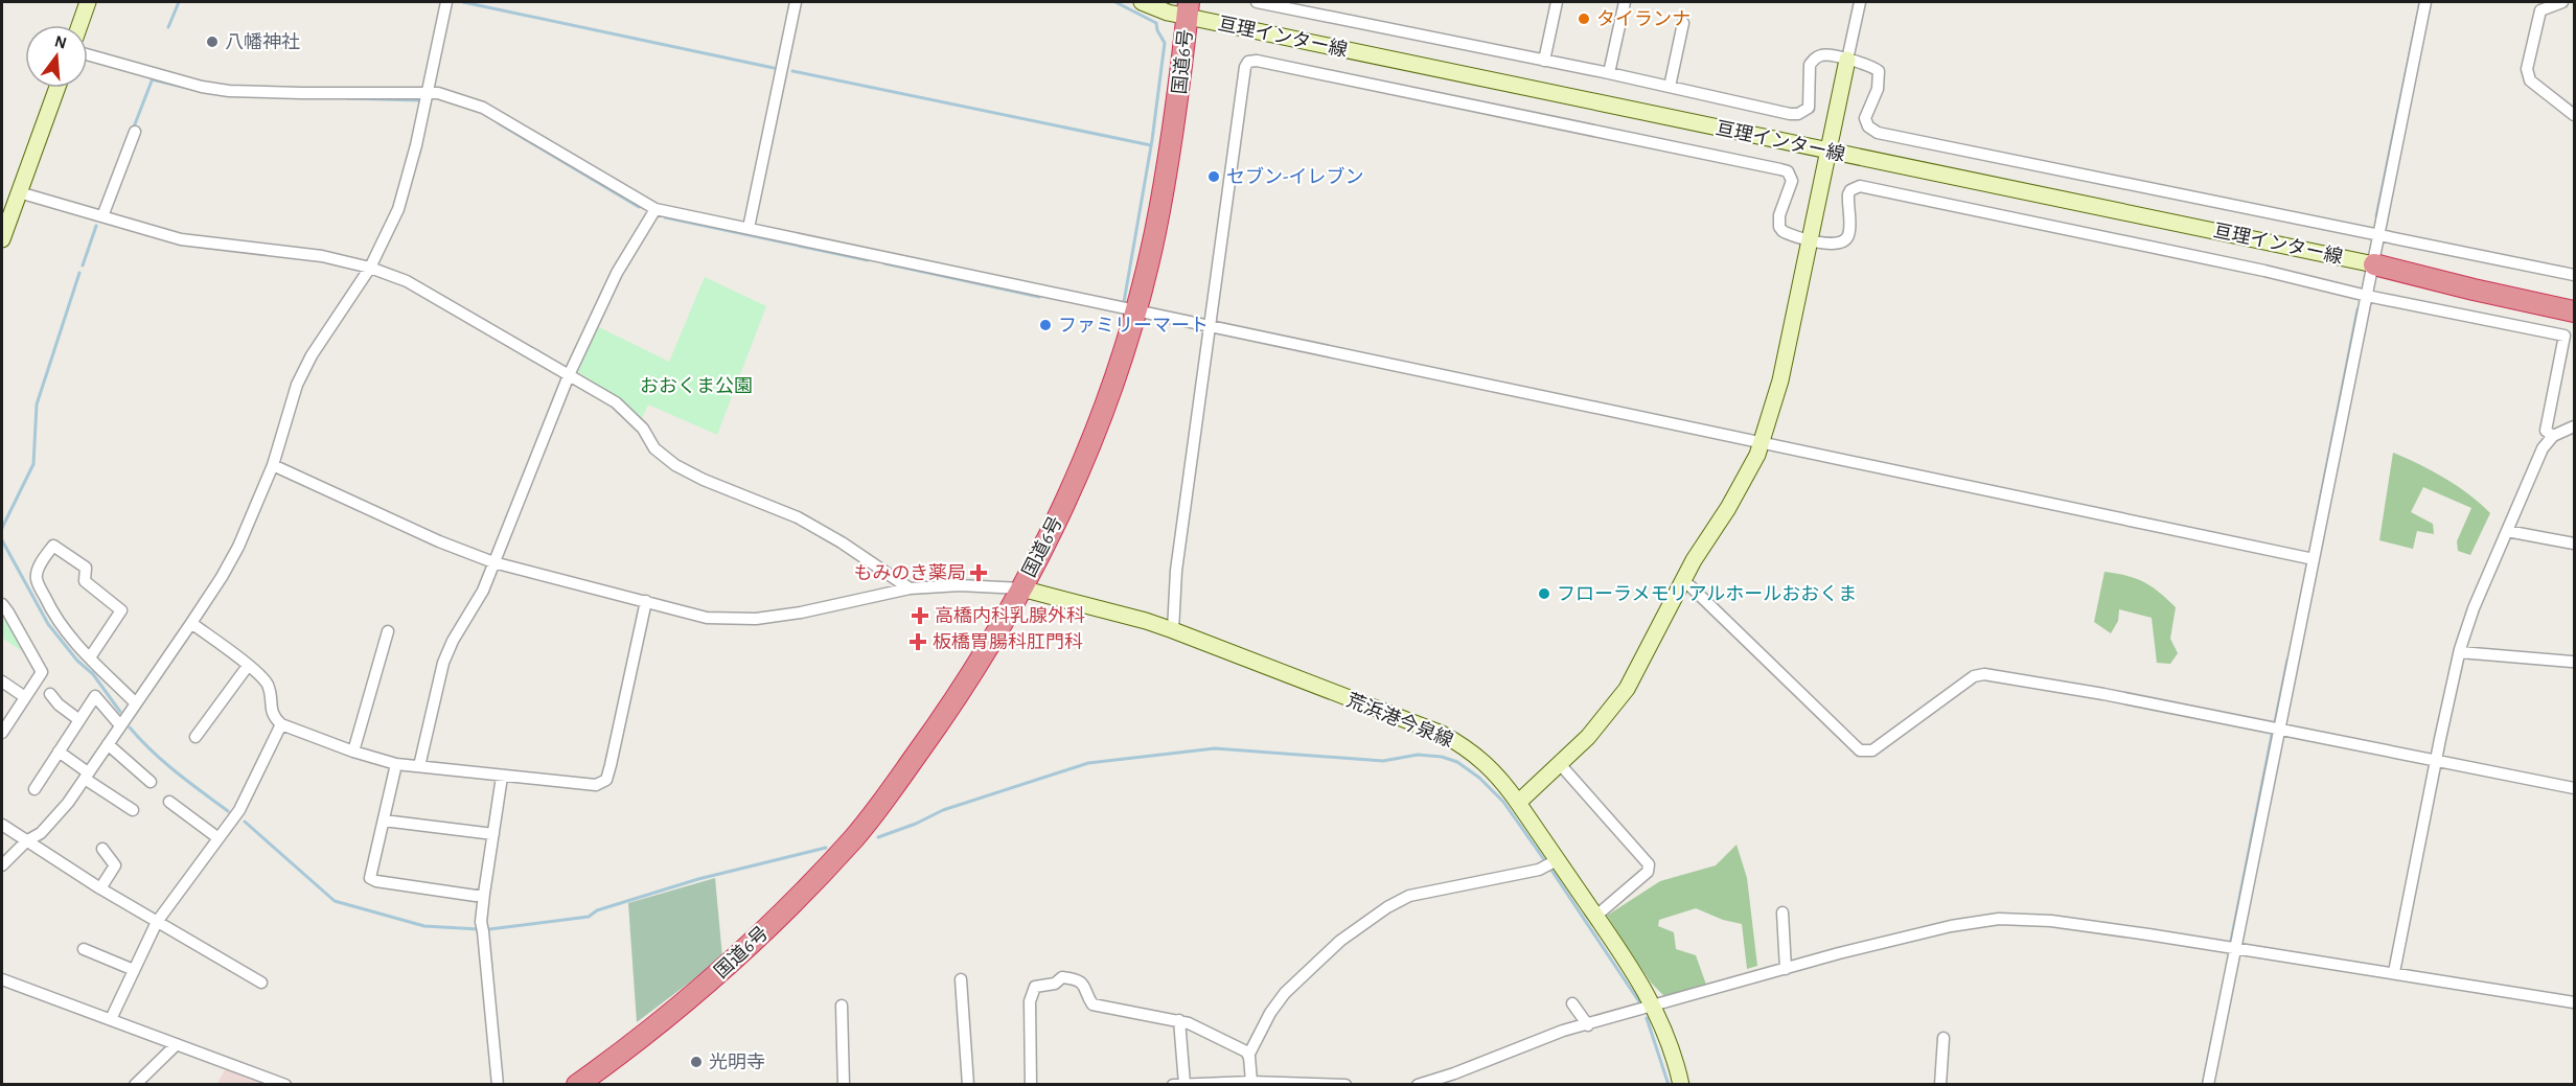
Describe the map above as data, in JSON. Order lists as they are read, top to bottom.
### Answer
{
  "streets": {
    "highway": ["国道6号"],
    "main road": ["亘理インター線", "荒浜港今泉線"]
  },
  "crossings": [
    ["亘理インター線", "国道6号"],
    ["国道6号", "荒浜港今泉線"]
  ],
  "parks": ["おおくま公園"],
  "places": {
    "other": [
      "タイランナ",
      "八幡神社",
      "セブン-イレブン",
      "ファミリーマート",
      "フローラメモリアルホールおおくま",
      "光明寺"
    ],
    "health": ["もみのき薬局", "高橋内科乳腺外科", "板橋胃腸科肛門科"]
  },
  "north": "top"
}
